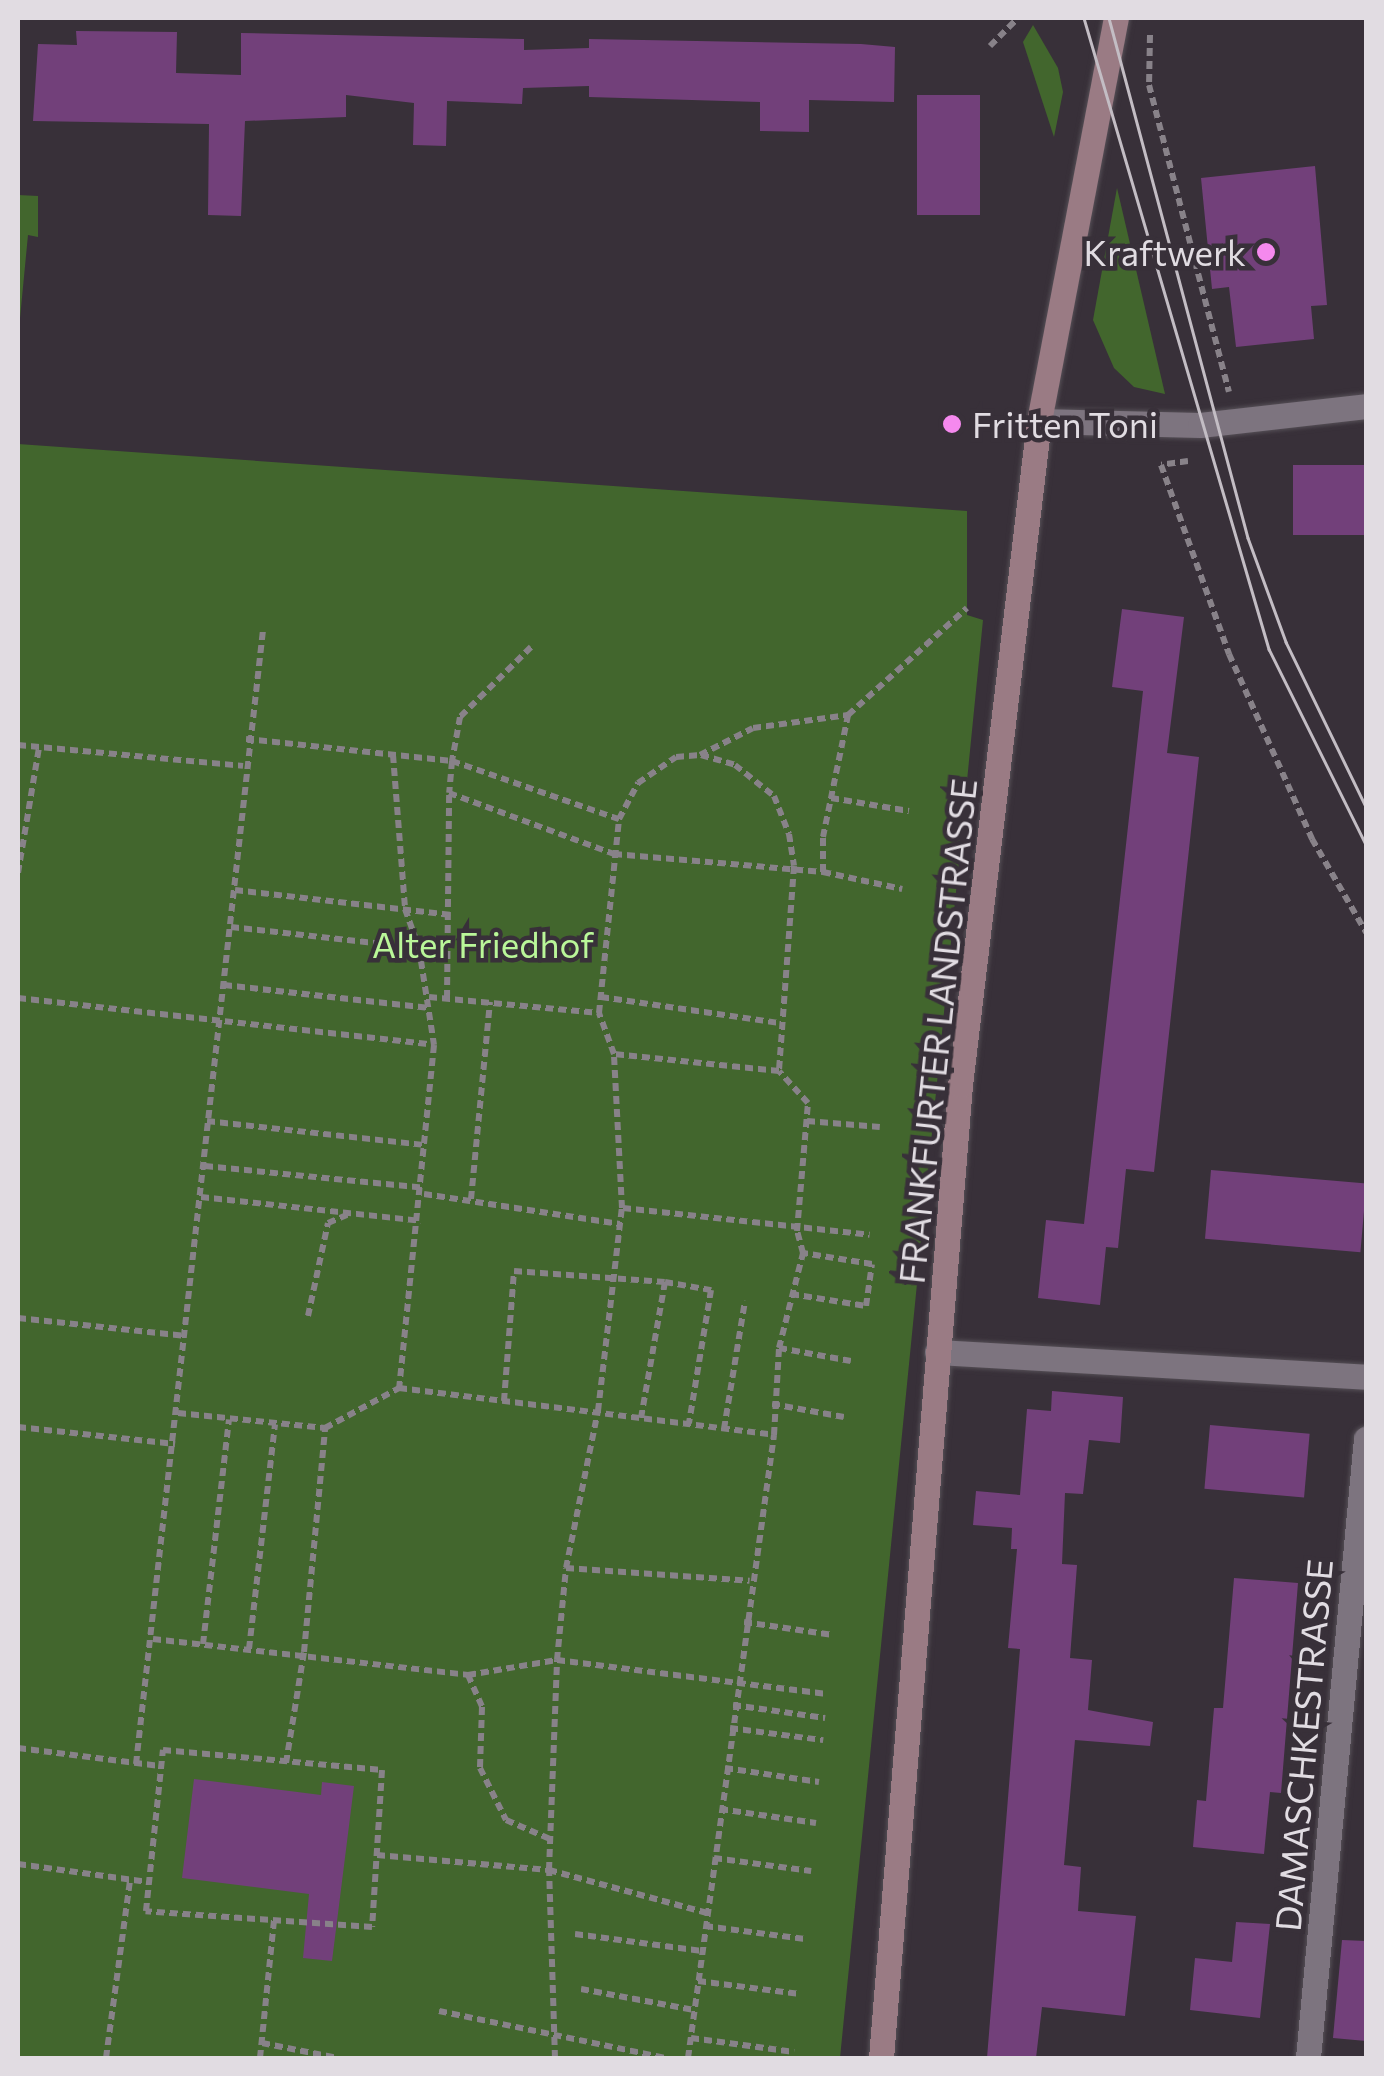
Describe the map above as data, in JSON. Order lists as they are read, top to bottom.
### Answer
{
  "streets": {
    "main road": ["FRANKFURTER LANDSTRASSE"],
    "street": ["DAMASCHKESTRASSE"]
  },
  "parks": ["Alter Friedhof"],
  "places": ["Kraftwerk", "Fritten Toni"]
}
